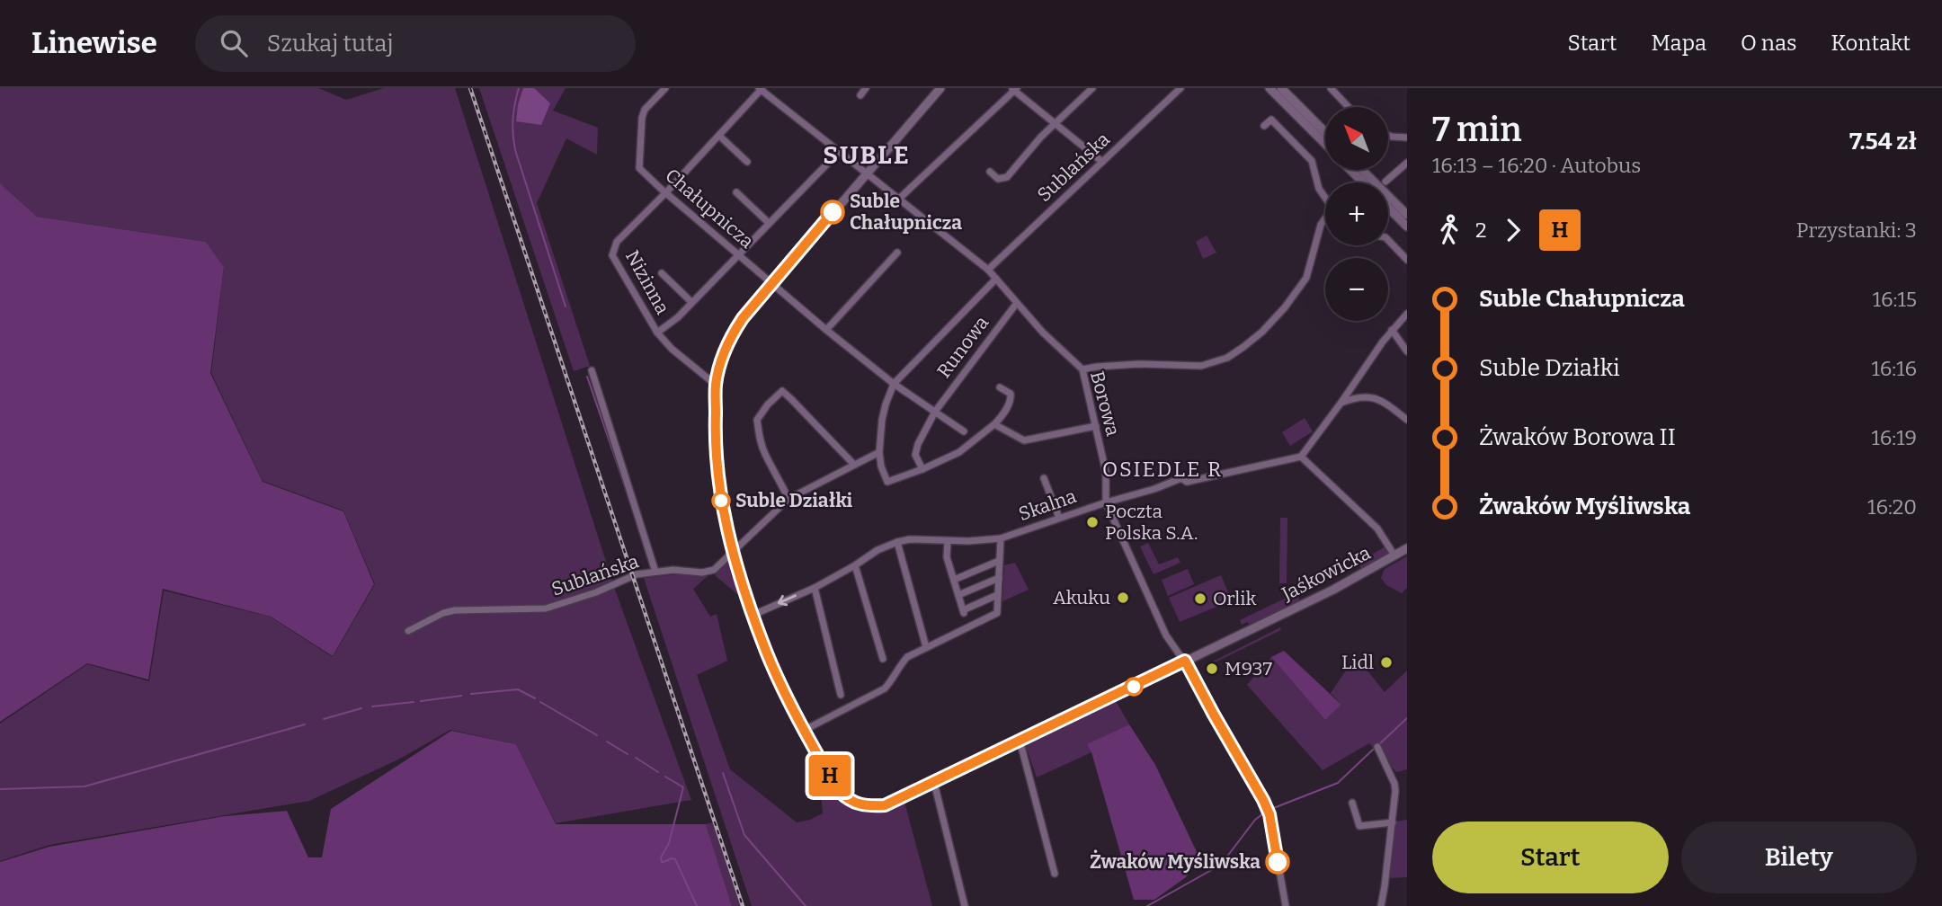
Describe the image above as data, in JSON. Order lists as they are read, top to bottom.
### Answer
{
  "streets": {
    "street": [
      "Sublańska",
      "Chałupnicza",
      "Nizinna",
      "Runowa",
      "Borowa",
      "Skalna",
      "Jaśkowicka"
    ]
  },
  "crossings": [
    ["Sublańska", "Borowa"],
    ["Sublańska", "Jaśkowicka"],
    ["Chałupnicza", "Nizinna"],
    ["Chałupnicza", "Jaśkowicka"],
    ["Nizinna", "Borowa"],
    ["Nizinna", "Jaśkowicka"],
    ["Runowa", "Borowa"],
    ["Borowa", "Skalna"],
    ["Borowa", "Jaśkowicka"],
    ["Skalna", "Jaśkowicka"]
  ],
  "districts": ["SUBLE", "OSIEDLE R"],
  "places": [
    "Suble Chałupnicza",
    "Suble Działki",
    "Poczta Polska S.A.",
    "Akuku",
    "Orlik",
    "Lidl",
    "M937",
    "Żwaków Myśliwska"
  ],
  "lines": ["bus line H"],
  "north": "top left",
  "page": {
    "header": "Linewise",
    "search": "Szukaj tutaj",
    "nav": [
      "Start",
      "Mapa",
      "O nas",
      "Kontakt"
    ],
    "on_map": "H",
    "heading": ["7 min", "16:13 – 16:20 · Autobus", "7.54 zł"],
    "map_buttons": ["+", "−"],
    "legs": ["2", "H", "Przystanki: 3"],
    "list": [
      {
        "name": "Suble Chałupnicza",
        "value": "16:15"
      },
      {
        "name": "Suble Działki",
        "value": "16:16"
      },
      {
        "name": "Żwaków Borowa II",
        "value": "16:19"
      },
      {
        "name": "Żwaków Myśliwska",
        "value": "16:20"
      }
    ],
    "buttons": ["Start", "Bilety"]
  }
}
